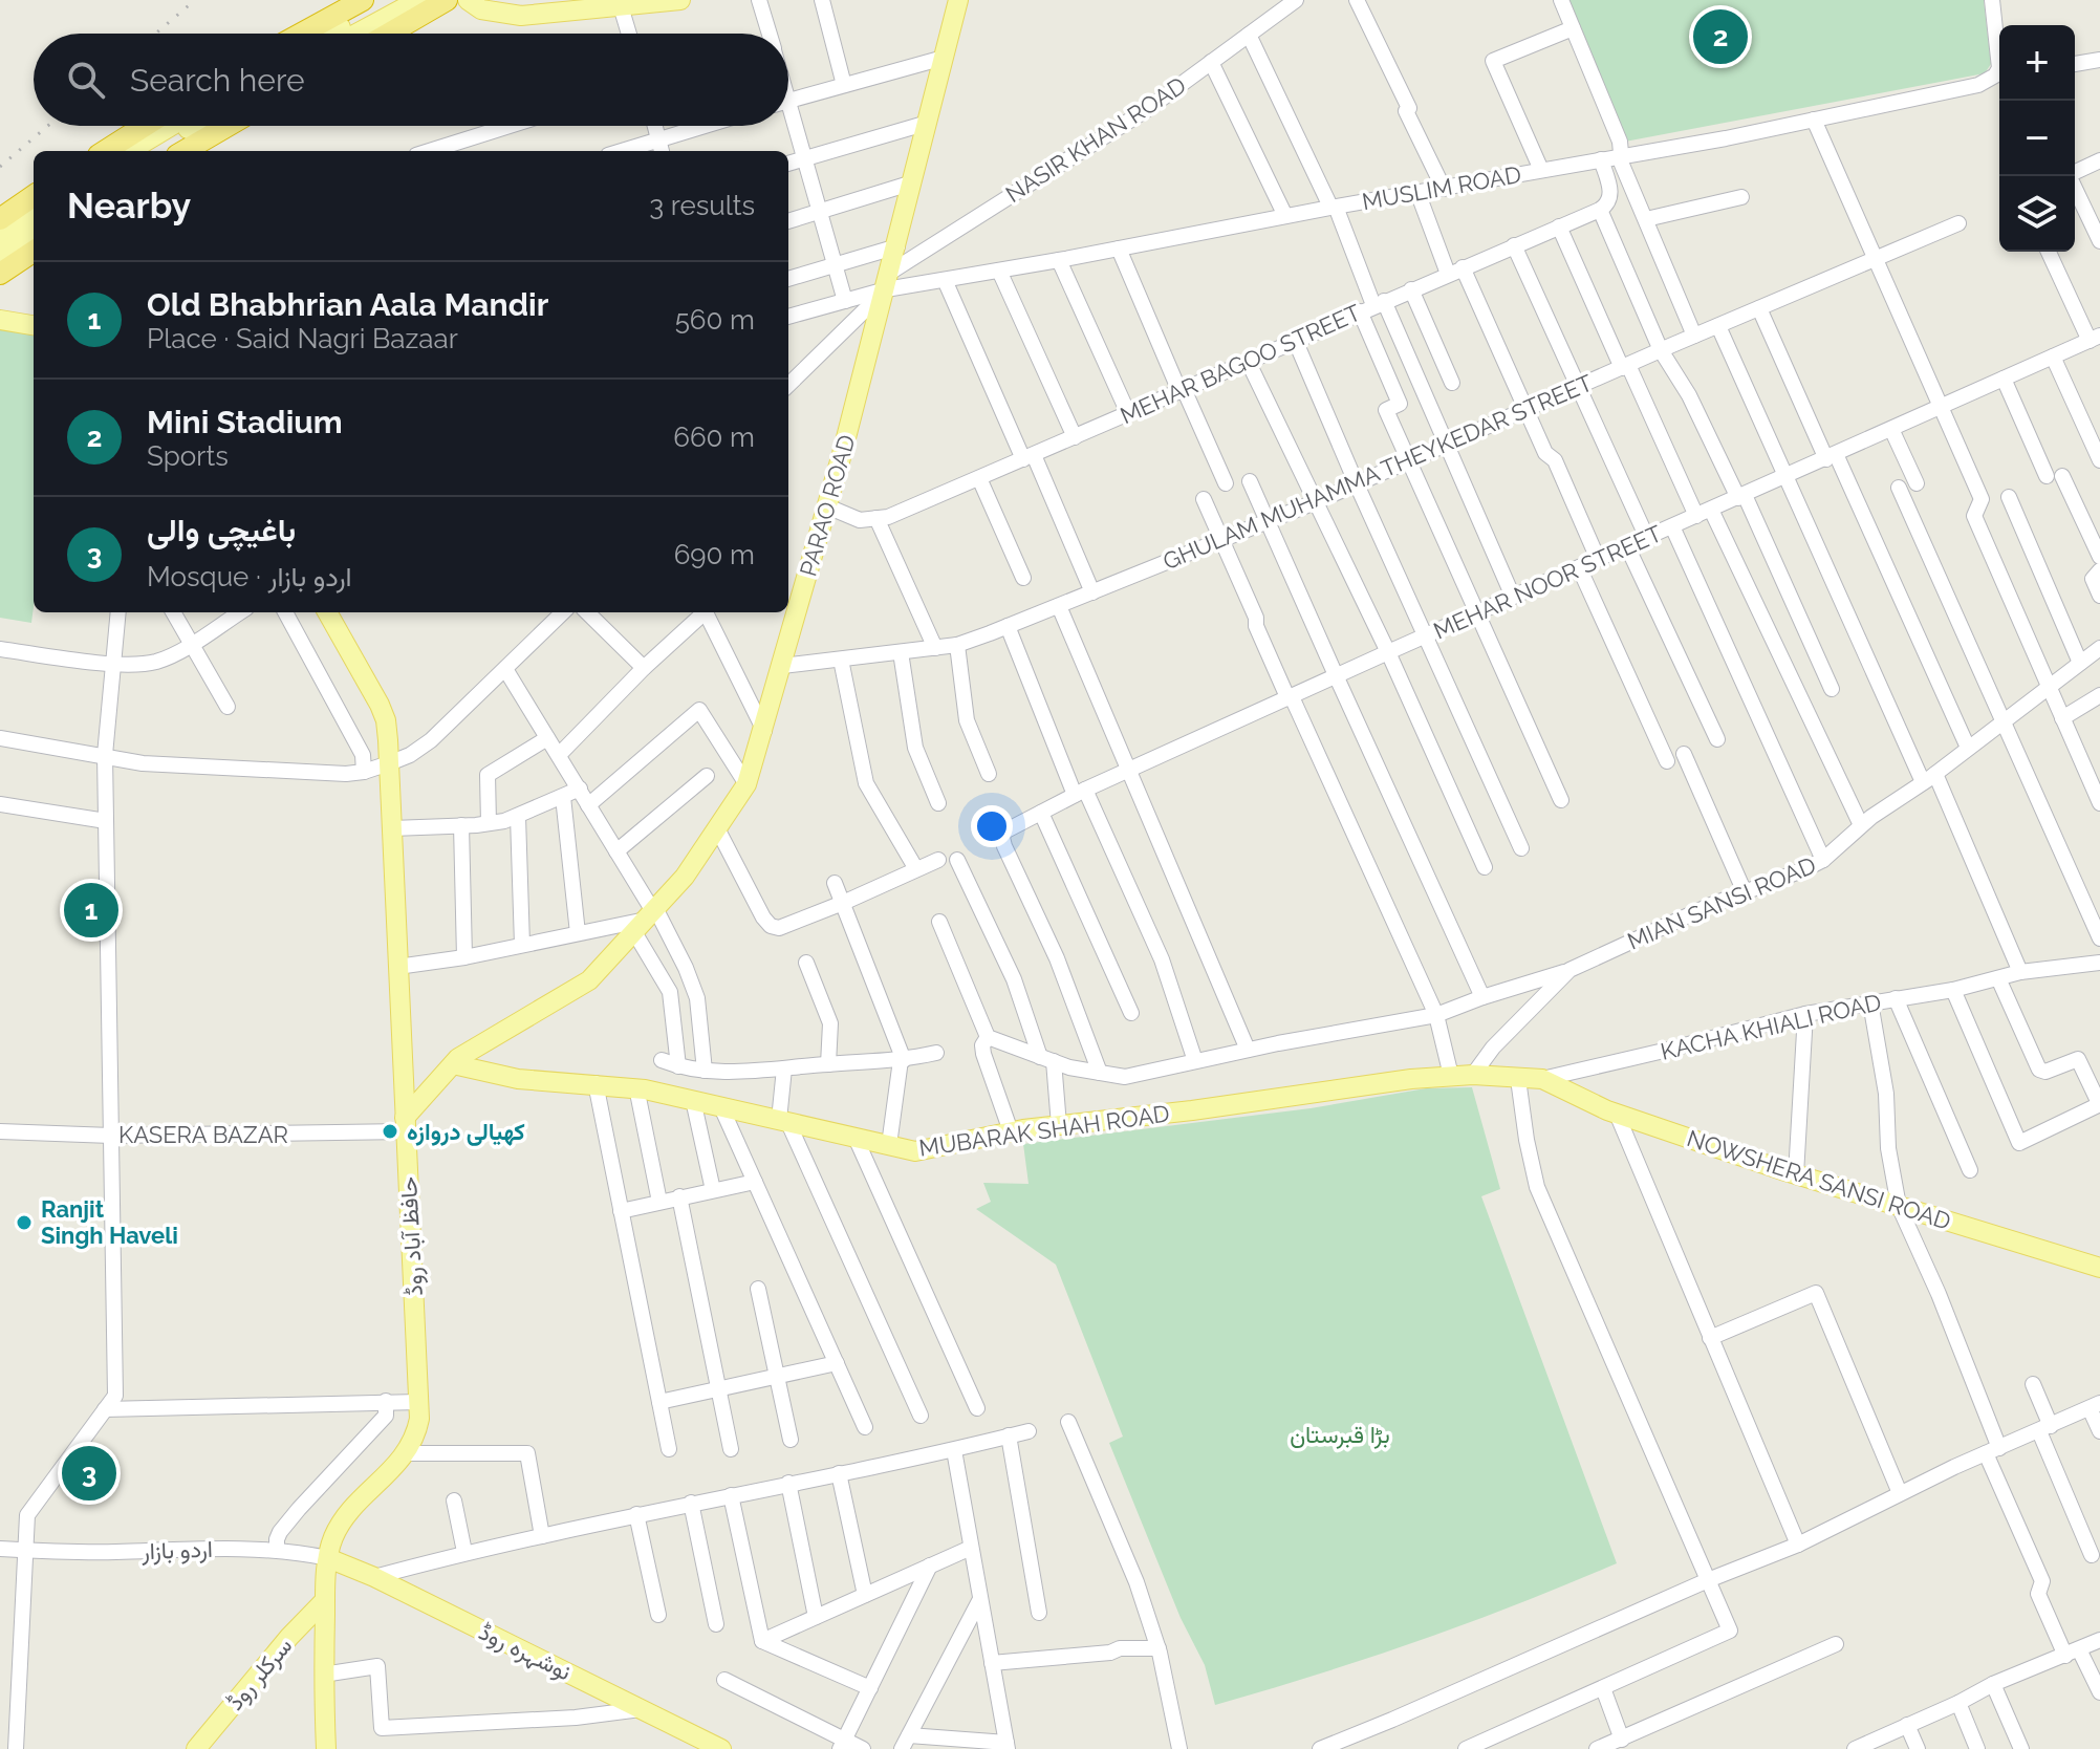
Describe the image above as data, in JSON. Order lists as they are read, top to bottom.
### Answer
{
  "streets": {
    "main road": [
      "PARAO ROAD",
      "MUBARAK SHAH ROAD",
      "NOWSHERA SANSI ROAD",
      "حافظ آباد روڈ",
      "نوشہرہ روڈ",
      "سرکلر روڈ"
    ],
    "street": [
      "NASIR KHAN ROAD",
      "MUSLIM ROAD",
      "MEHAR BAGOO STREET",
      "GHULAM MUHAMMA THEYKEDAR STREET",
      "MEHAR NOOR STREET",
      "MIAN SANSI ROAD",
      "KACHA KHIALI ROAD",
      "KASERA BAZAR",
      "اردو بازار"
    ]
  },
  "crossings": [
    ["NASIR KHAN ROAD", "MUSLIM ROAD"],
    ["NASIR KHAN ROAD", "PARAO ROAD"],
    ["MUSLIM ROAD", "PARAO ROAD"],
    ["MEHAR BAGOO STREET", "PARAO ROAD"],
    ["GHULAM MUHAMMA THEYKEDAR STREET", "PARAO ROAD"],
    ["PARAO ROAD", "MUBARAK SHAH ROAD"],
    ["PARAO ROAD", "KASERA BAZAR"],
    ["PARAO ROAD", "حافظ آباد روڈ"],
    ["MIAN SANSI ROAD", "MUBARAK SHAH ROAD"],
    ["KACHA KHIALI ROAD", "MUBARAK SHAH ROAD"],
    ["KACHA KHIALI ROAD", "NOWSHERA SANSI ROAD"],
    ["MUBARAK SHAH ROAD", "NOWSHERA SANSI ROAD"],
    ["KASERA BAZAR", "حافظ آباد روڈ"],
    ["اردو بازار", "نوشہرہ روڈ"]
  ],
  "parks": ["بڑا قبرستان"],
  "places": ["کھیالی دروازہ", "Ranjit Singh Haveli"],
  "page": {
    "pins": ["2", "1", "3"],
    "map_buttons": ["+", "−"],
    "search": "Search here",
    "heading": ["Nearby", "3 results"],
    "list": [
      {
        "mark": "1",
        "name": "Old Bhabhrian Aala Mandir",
        "note": "Place · Said Nagri Bazaar",
        "value": "560 m"
      },
      {
        "mark": "2",
        "name": "Mini Stadium",
        "note": "Sports",
        "value": "660 m"
      },
      {
        "mark": "3",
        "name": "باغیچی والی",
        "note": "Mosque · اردو بازار",
        "value": "690 m"
      }
    ]
  }
}
